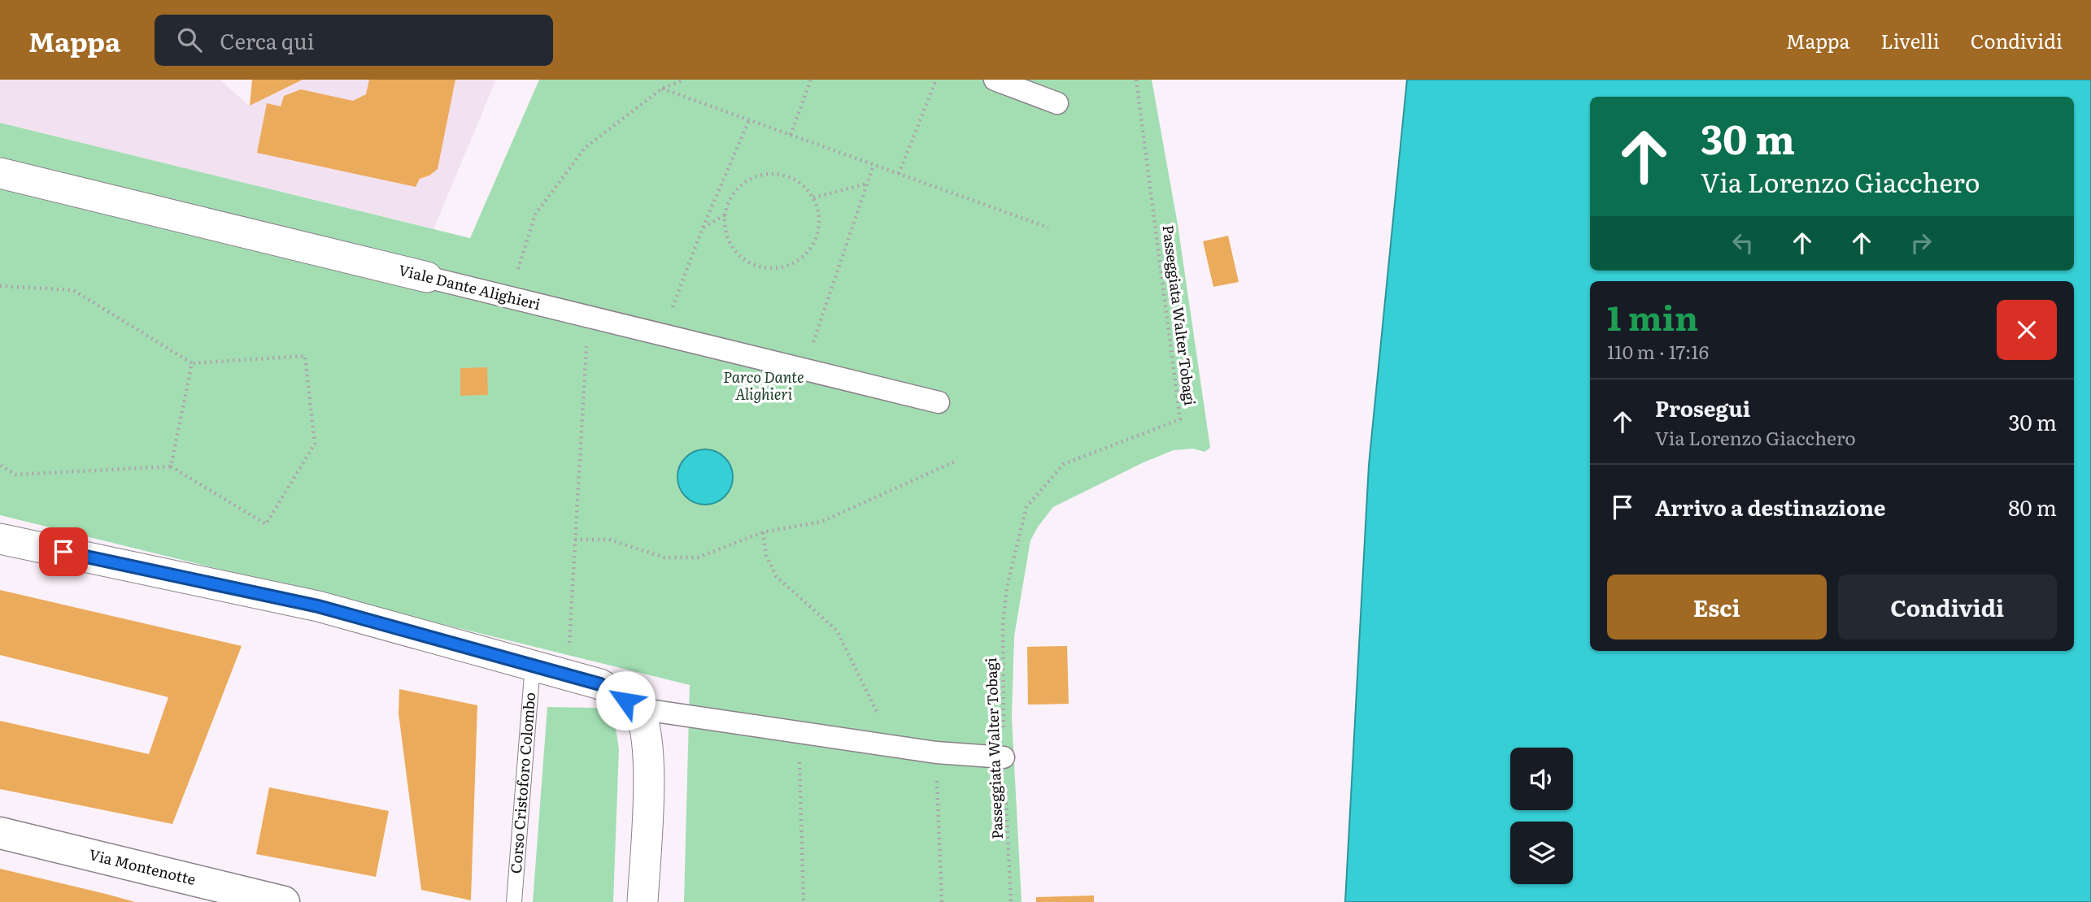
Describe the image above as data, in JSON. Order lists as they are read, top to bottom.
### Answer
{
  "streets": {
    "street": ["Viale Dante Alighieri", "Via Montenotte"],
    "lane": ["Corso Cristoforo Colombo"],
    "path": ["Passeggiata Walter Tobagi"]
  },
  "parks": ["Parco Dante Alighieri"],
  "page": {
    "header": "Mappa",
    "search": "Cerca qui",
    "nav": ["Mappa", "Livelli", "Condividi"],
    "turn": ["30 m", "Via Lorenzo Giacchero"],
    "heading": ["1 min", "110 m · 17:16"],
    "list": [
      {
        "name": "Prosegui",
        "note": "Via Lorenzo Giacchero",
        "value": "30 m"
      },
      {
        "name": "Arrivo a destinazione",
        "value": "80 m"
      }
    ],
    "buttons": ["Esci", "Condividi"]
  }
}
